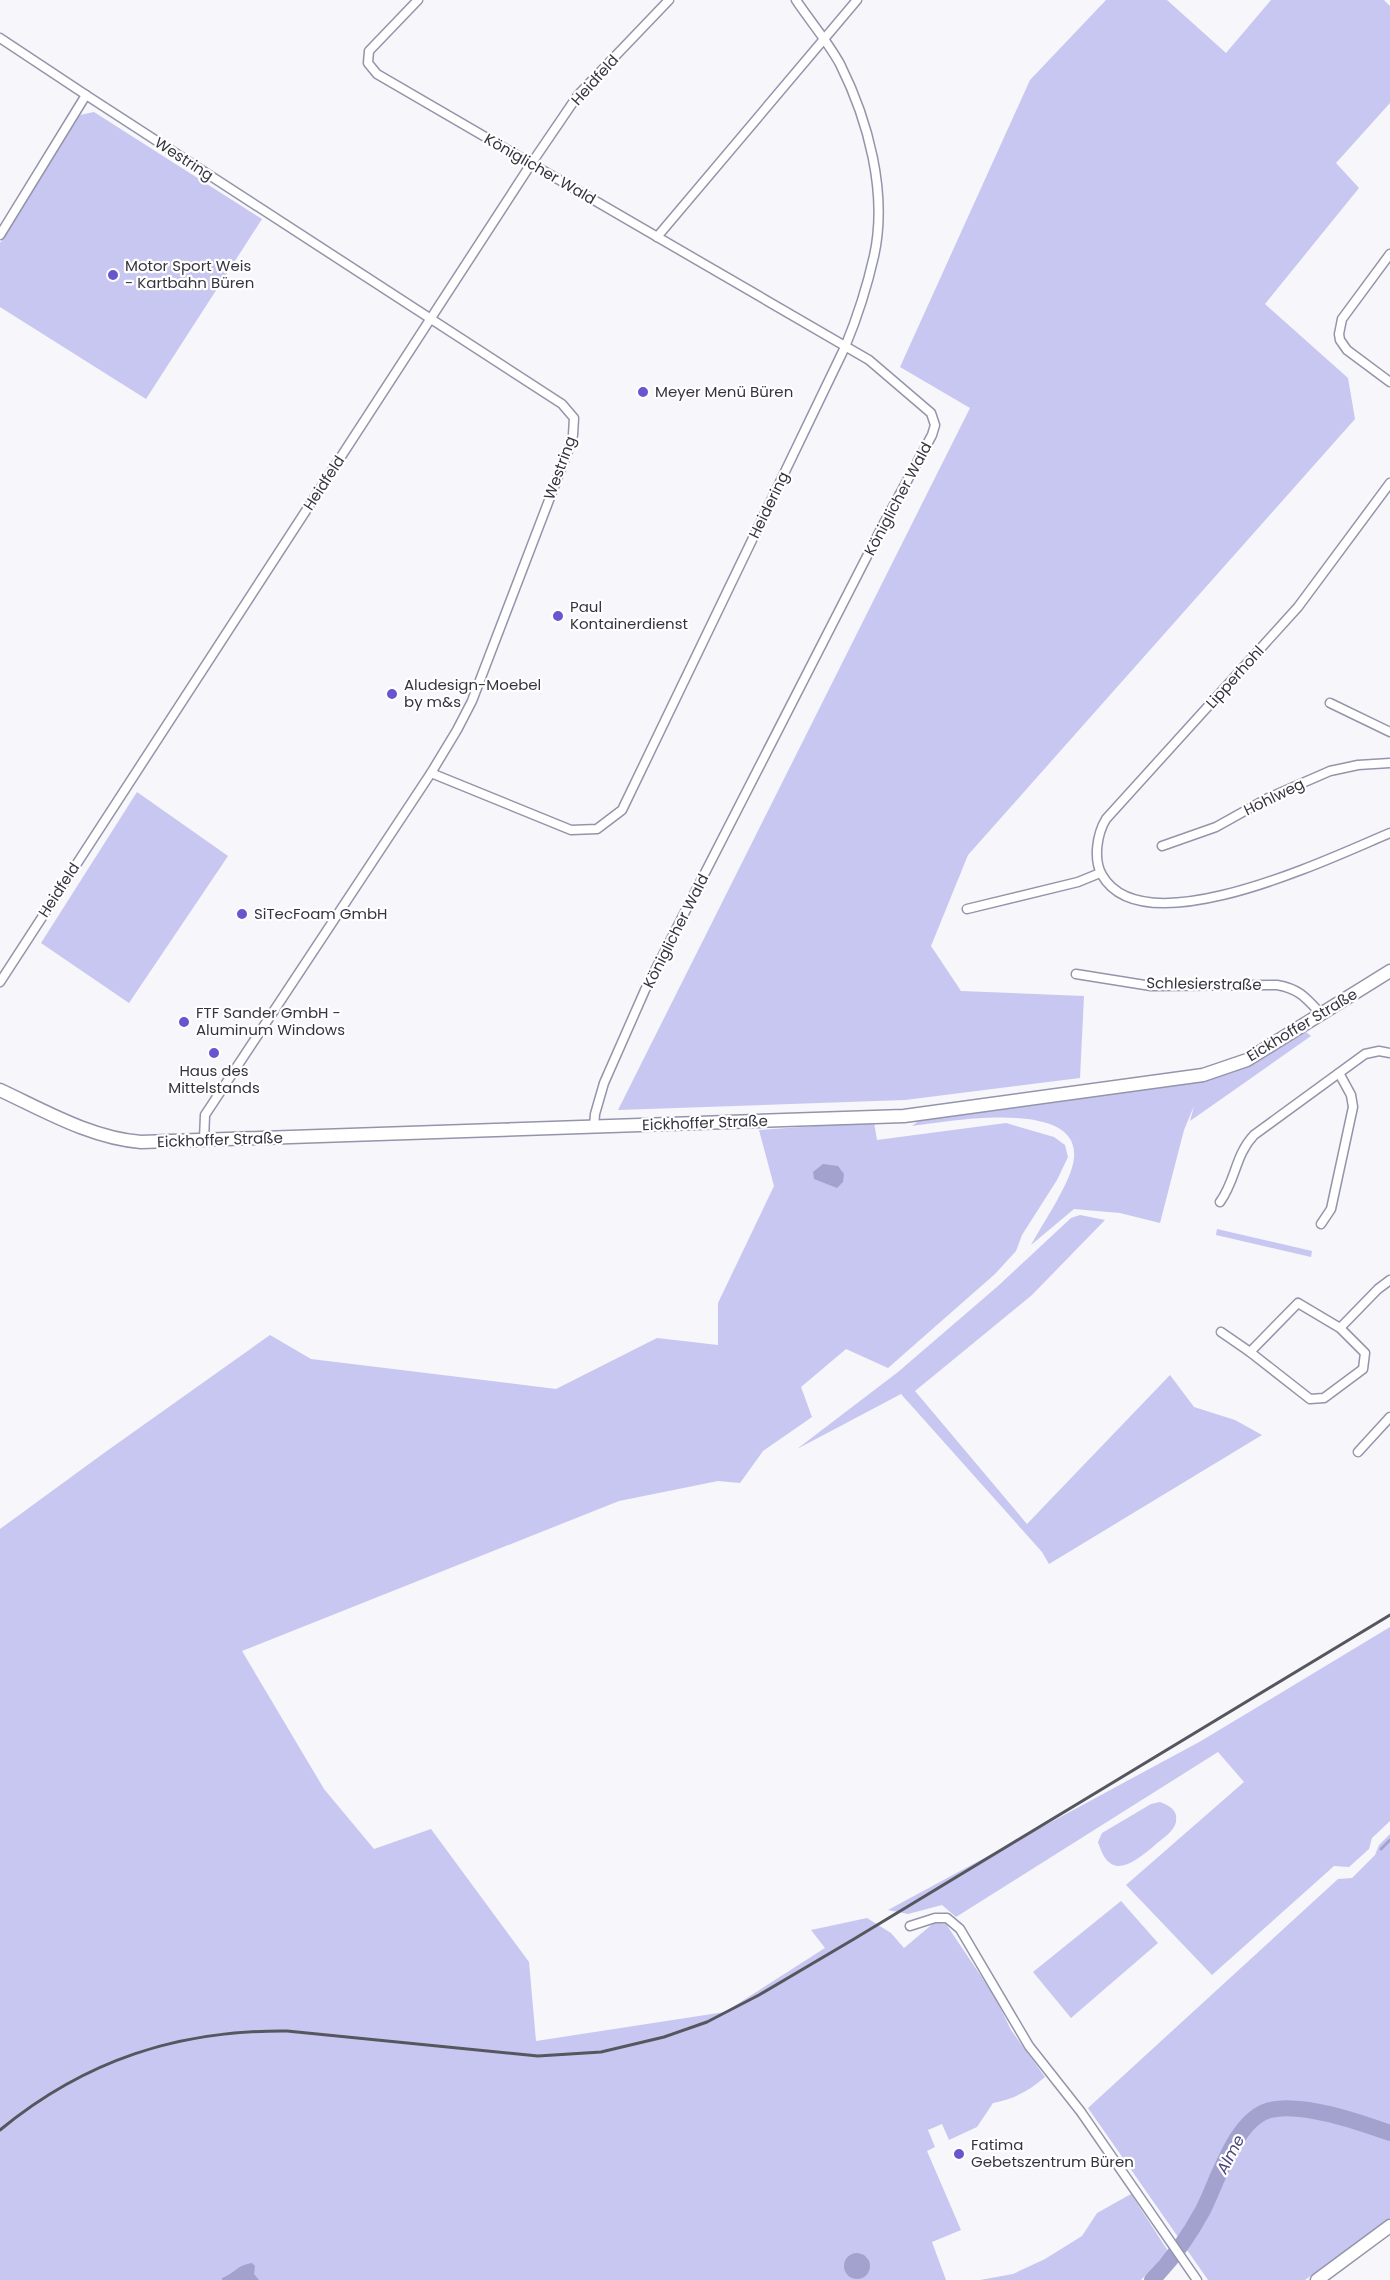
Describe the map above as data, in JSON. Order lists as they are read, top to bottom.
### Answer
{
  "streets": {
    "main road": ["Eickhoffer Straße"],
    "street": [
      "Heidfeld",
      "Westring",
      "Königlicher Wald",
      "Heidering",
      "Lipperhohl",
      "Hohlweg",
      "Schlesierstraße"
    ]
  },
  "crossings": [
    ["Heidfeld", "Westring"],
    ["Heidfeld", "Königlicher Wald"],
    ["Westring", "Heidering"],
    ["Westring", "Eickhoffer Straße"],
    ["Königlicher Wald", "Heidering"],
    ["Königlicher Wald", "Eickhoffer Straße"],
    ["Schlesierstraße", "Eickhoffer Straße"]
  ],
  "water": ["Alme"],
  "places": [
    "Motor Sport Weis - Kartbahn Büren",
    "Meyer Menü Büren",
    "Paul Kontainerdienst",
    "Aludesign-Moebel by m&s",
    "SiTecFoam GmbH",
    "FTF Sander GmbH - Aluminum Windows",
    "Haus des Mittelstands",
    "Fatima Gebetszentrum Büren"
  ]
}
